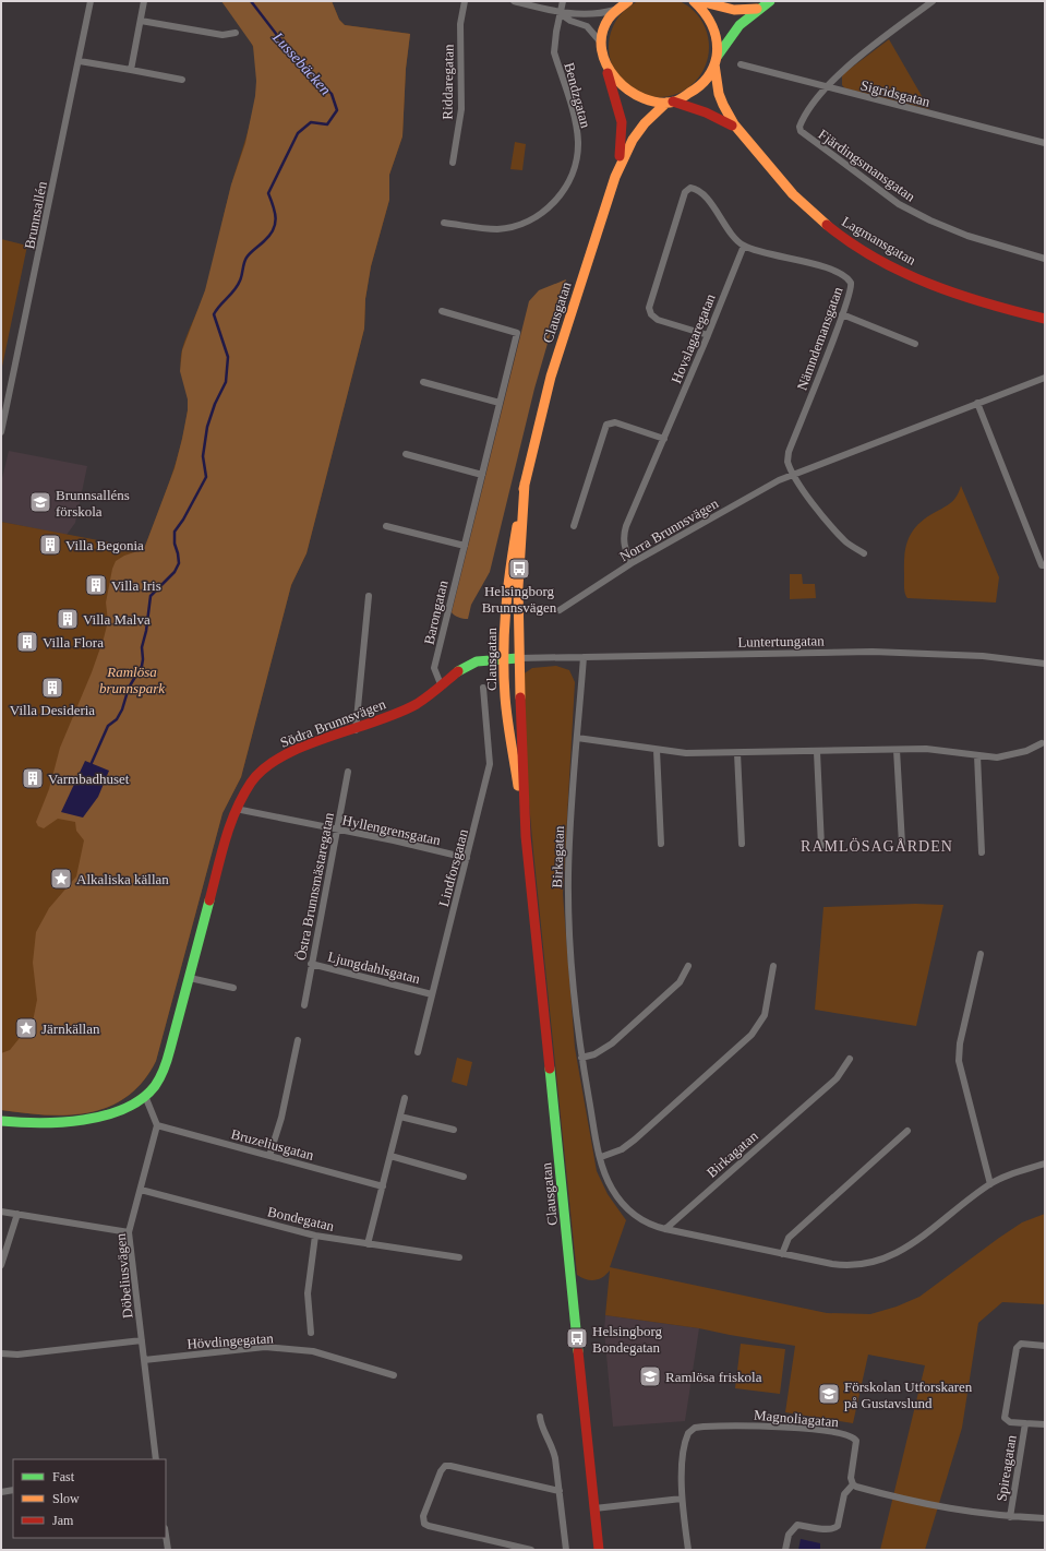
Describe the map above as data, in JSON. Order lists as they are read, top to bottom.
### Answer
{
  "streets": {
    "main road": ["Lagmansgatan", "Clausgatan", "Södra Brunnsvägen"],
    "street": [
      "Riddaregatan",
      "Sigridsgatan",
      "Bendzgatan",
      "Fjärdingsmansgatan",
      "Brunnsallén",
      "Hovslagaregatan",
      "Nämndemansgatan",
      "Norra Brunnsvägen",
      "Barongatan",
      "Luntertungatan",
      "Hyllengrensgatan",
      "Birkagatan",
      "Lindforsgatan",
      "Östra Brunnsmästaregatan",
      "Ljungdahlsgatan",
      "Bruzeliusgatan",
      "Bondegatan",
      "Döbeliusvägen",
      "Hövdingegatan",
      "Magnoliagatan",
      "Spireagatan"
    ]
  },
  "crossings": [
    ["Sigridsgatan", "Fjärdingsmansgatan"],
    ["Lagmansgatan", "Clausgatan"],
    ["Clausgatan", "Luntertungatan"],
    ["Clausgatan", "Södra Brunnsvägen"],
    ["Hovslagaregatan", "Nämndemansgatan"],
    ["Hovslagaregatan", "Norra Brunnsvägen"],
    ["Nämndemansgatan", "Norra Brunnsvägen"],
    ["Barongatan", "Södra Brunnsvägen"],
    ["Luntertungatan", "Södra Brunnsvägen"],
    ["Luntertungatan", "Birkagatan"],
    ["Södra Brunnsvägen", "Hyllengrensgatan"],
    ["Hyllengrensgatan", "Lindforsgatan"],
    ["Hyllengrensgatan", "Östra Brunnsmästaregatan"],
    ["Lindforsgatan", "Ljungdahlsgatan"],
    ["Östra Brunnsmästaregatan", "Ljungdahlsgatan"],
    ["Bruzeliusgatan", "Döbeliusvägen"],
    ["Bondegatan", "Döbeliusvägen"],
    ["Döbeliusvägen", "Hövdingegatan"]
  ],
  "districts": ["RAMLÖSAGÅRDEN"],
  "water": ["Lussebäcken"],
  "parks": ["Ramlösa brunnspark"],
  "places": {
    "school or university": ["Brunnsalléns förskola", "Ramlösa friskola", "Förskolan Utforskaren på Gustavslund"],
    "building": [
      "Villa Begonia",
      "Villa Iris",
      "Villa Malva",
      "Villa Flora",
      "Villa Desideria",
      "Varmbadhuset"
    ],
    "bus stop": ["Helsingborg Brunnsvägen", "Helsingborg Bondegatan"],
    "place": ["Alkaliska källan", "Järnkällan"]
  },
  "legend": ["Fast", "Slow", "Jam"]
}
